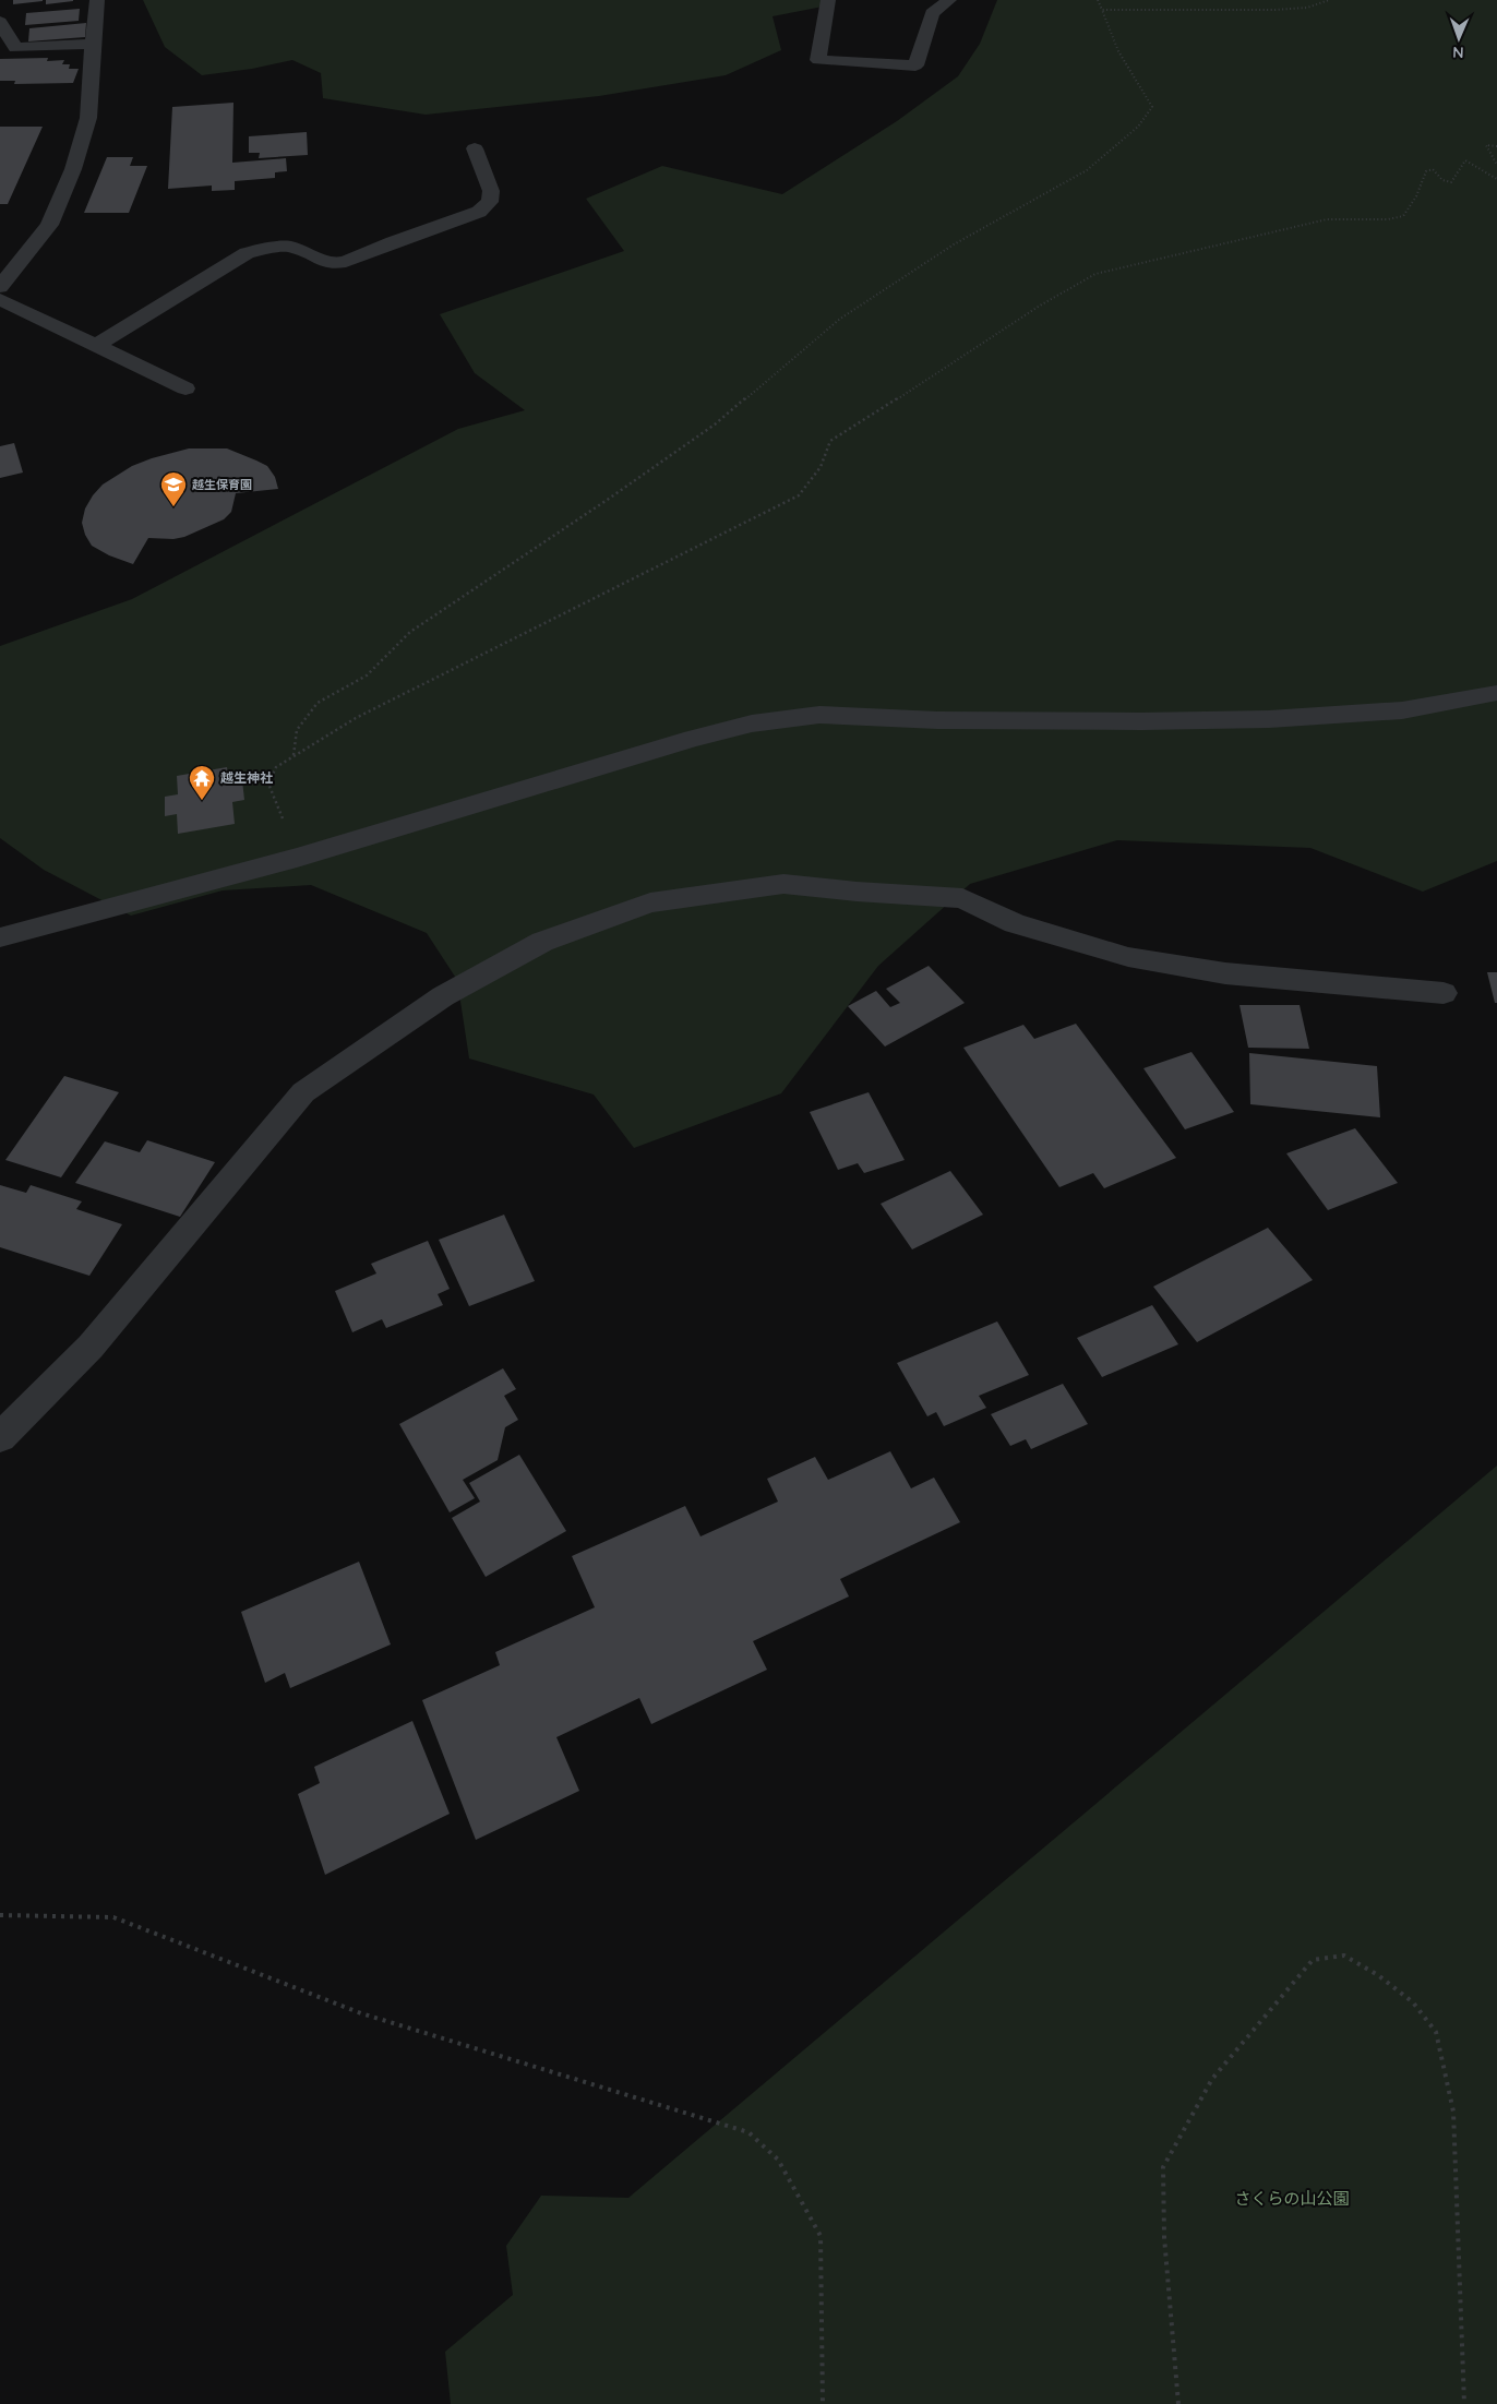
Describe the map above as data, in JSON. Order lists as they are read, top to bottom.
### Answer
{
  "parks": ["さくらの山公園"],
  "places": {
    "school or university": ["越生保育園"],
    "temple": ["越生神社"]
  },
  "north": "bottom"
}
